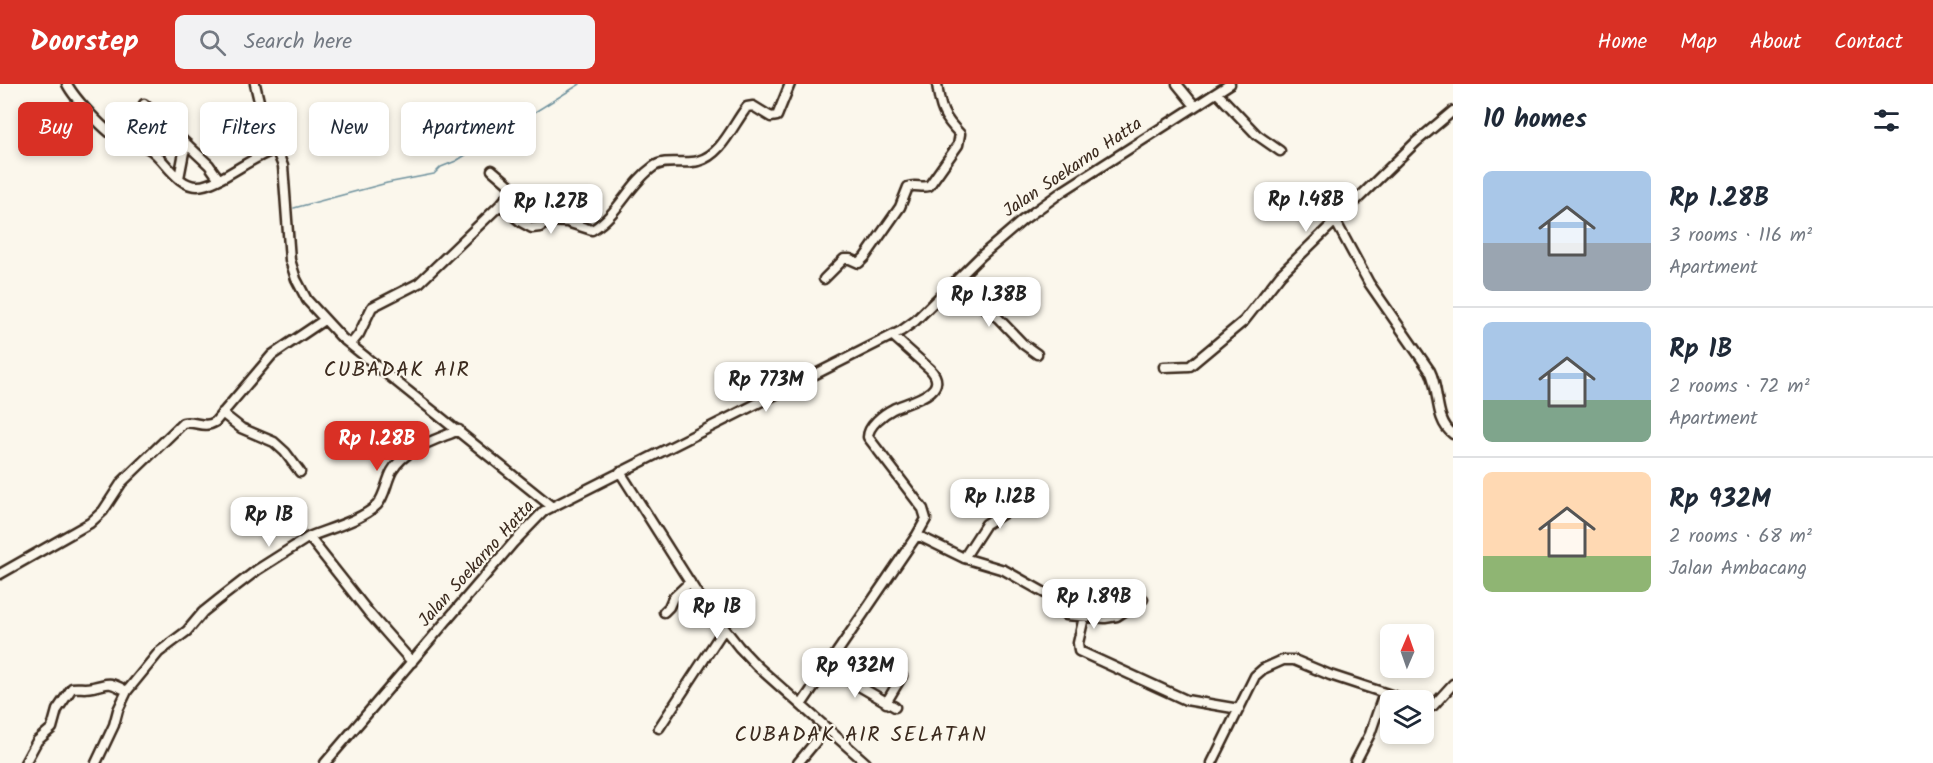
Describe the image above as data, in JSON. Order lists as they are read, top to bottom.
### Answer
{
  "streets": {
    "street": ["Jalan Soekarno Hatta"]
  },
  "districts": ["CUBADAK AIR", "CUBADAK AIR SELATAN"],
  "north": "top",
  "page": {
    "header": "Doorstep",
    "search": "Search here",
    "nav": [
      "Home",
      "Map",
      "About",
      "Contact"
    ],
    "heading": "10 homes",
    "chip": [
      "Buy",
      "Rent",
      "Filters",
      "New",
      "Apartment"
    ],
    "list": [
      {
        "name": "Rp 1.28B",
        "note": "3 rooms · 116 m² · Apartment"
      },
      {
        "name": "Rp 1B",
        "note": "2 rooms · 72 m² · Apartment"
      },
      {
        "name": "Rp 932M",
        "note": "2 rooms · 68 m² · Jalan Ambacang"
      }
    ],
    "price": [
      "Rp 1.48B",
      "Rp 1.27B",
      "Rp 1.38B",
      "Rp 773M",
      "Rp 1.28B",
      "Rp 1.12B",
      "Rp 1B",
      "Rp 1.89B",
      "Rp 1B",
      "Rp 932M"
    ]
  }
}
